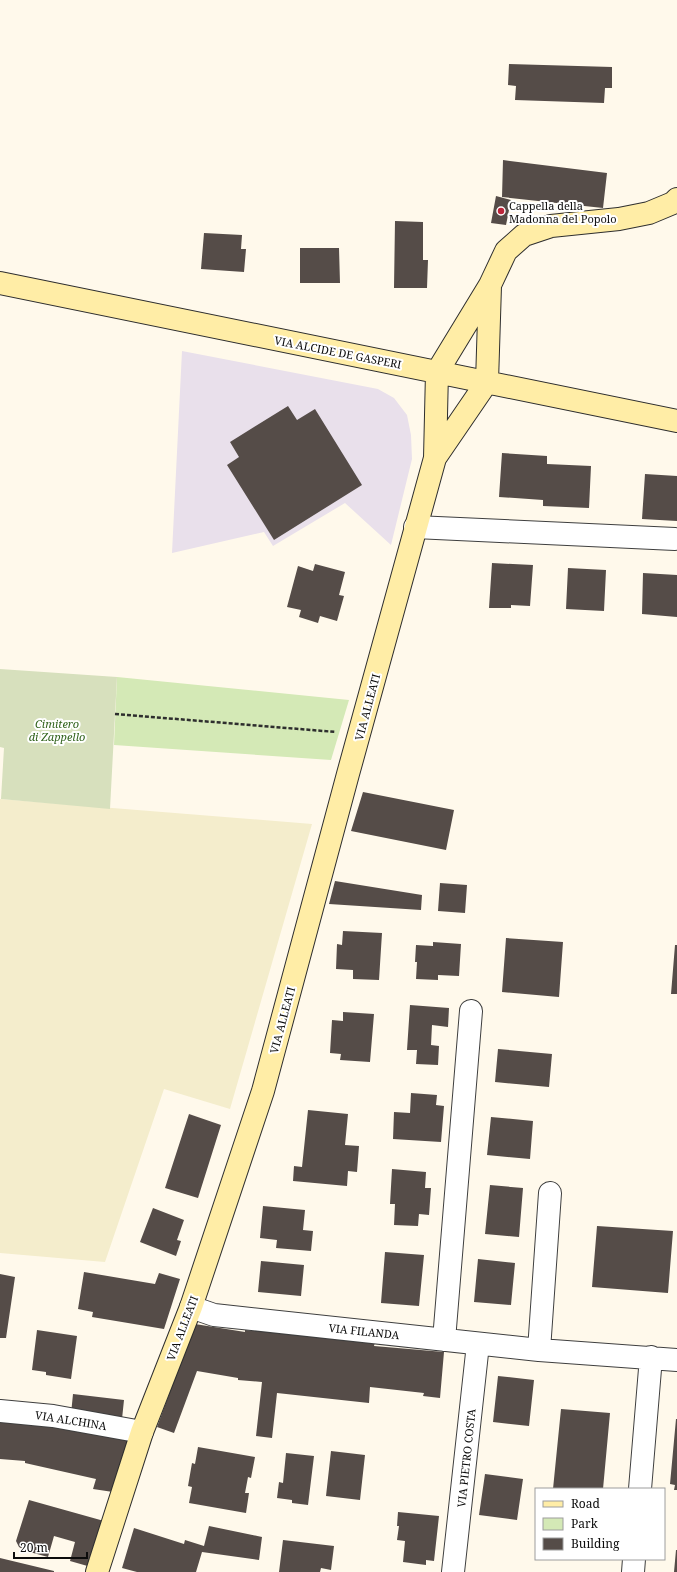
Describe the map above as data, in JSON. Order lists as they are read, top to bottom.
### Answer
{
  "streets": {
    "street": [
      "VIA ALCIDE DE GASPERI",
      "VIA ALLEATI",
      "VIA FILANDA",
      "VIA ALCHINA",
      "VIA PIETRO COSTA"
    ]
  },
  "crossings": [
    ["VIA ALCIDE DE GASPERI", "VIA ALLEATI"],
    ["VIA ALLEATI", "VIA FILANDA"],
    ["VIA ALLEATI", "VIA ALCHINA"],
    ["VIA FILANDA", "VIA PIETRO COSTA"]
  ],
  "parks": ["Cimitero di Zappello"],
  "places": ["Cappella della Madonna del Popolo"],
  "legend": ["Road", "Park", "Building"],
  "scale_bar": "20 m"
}
